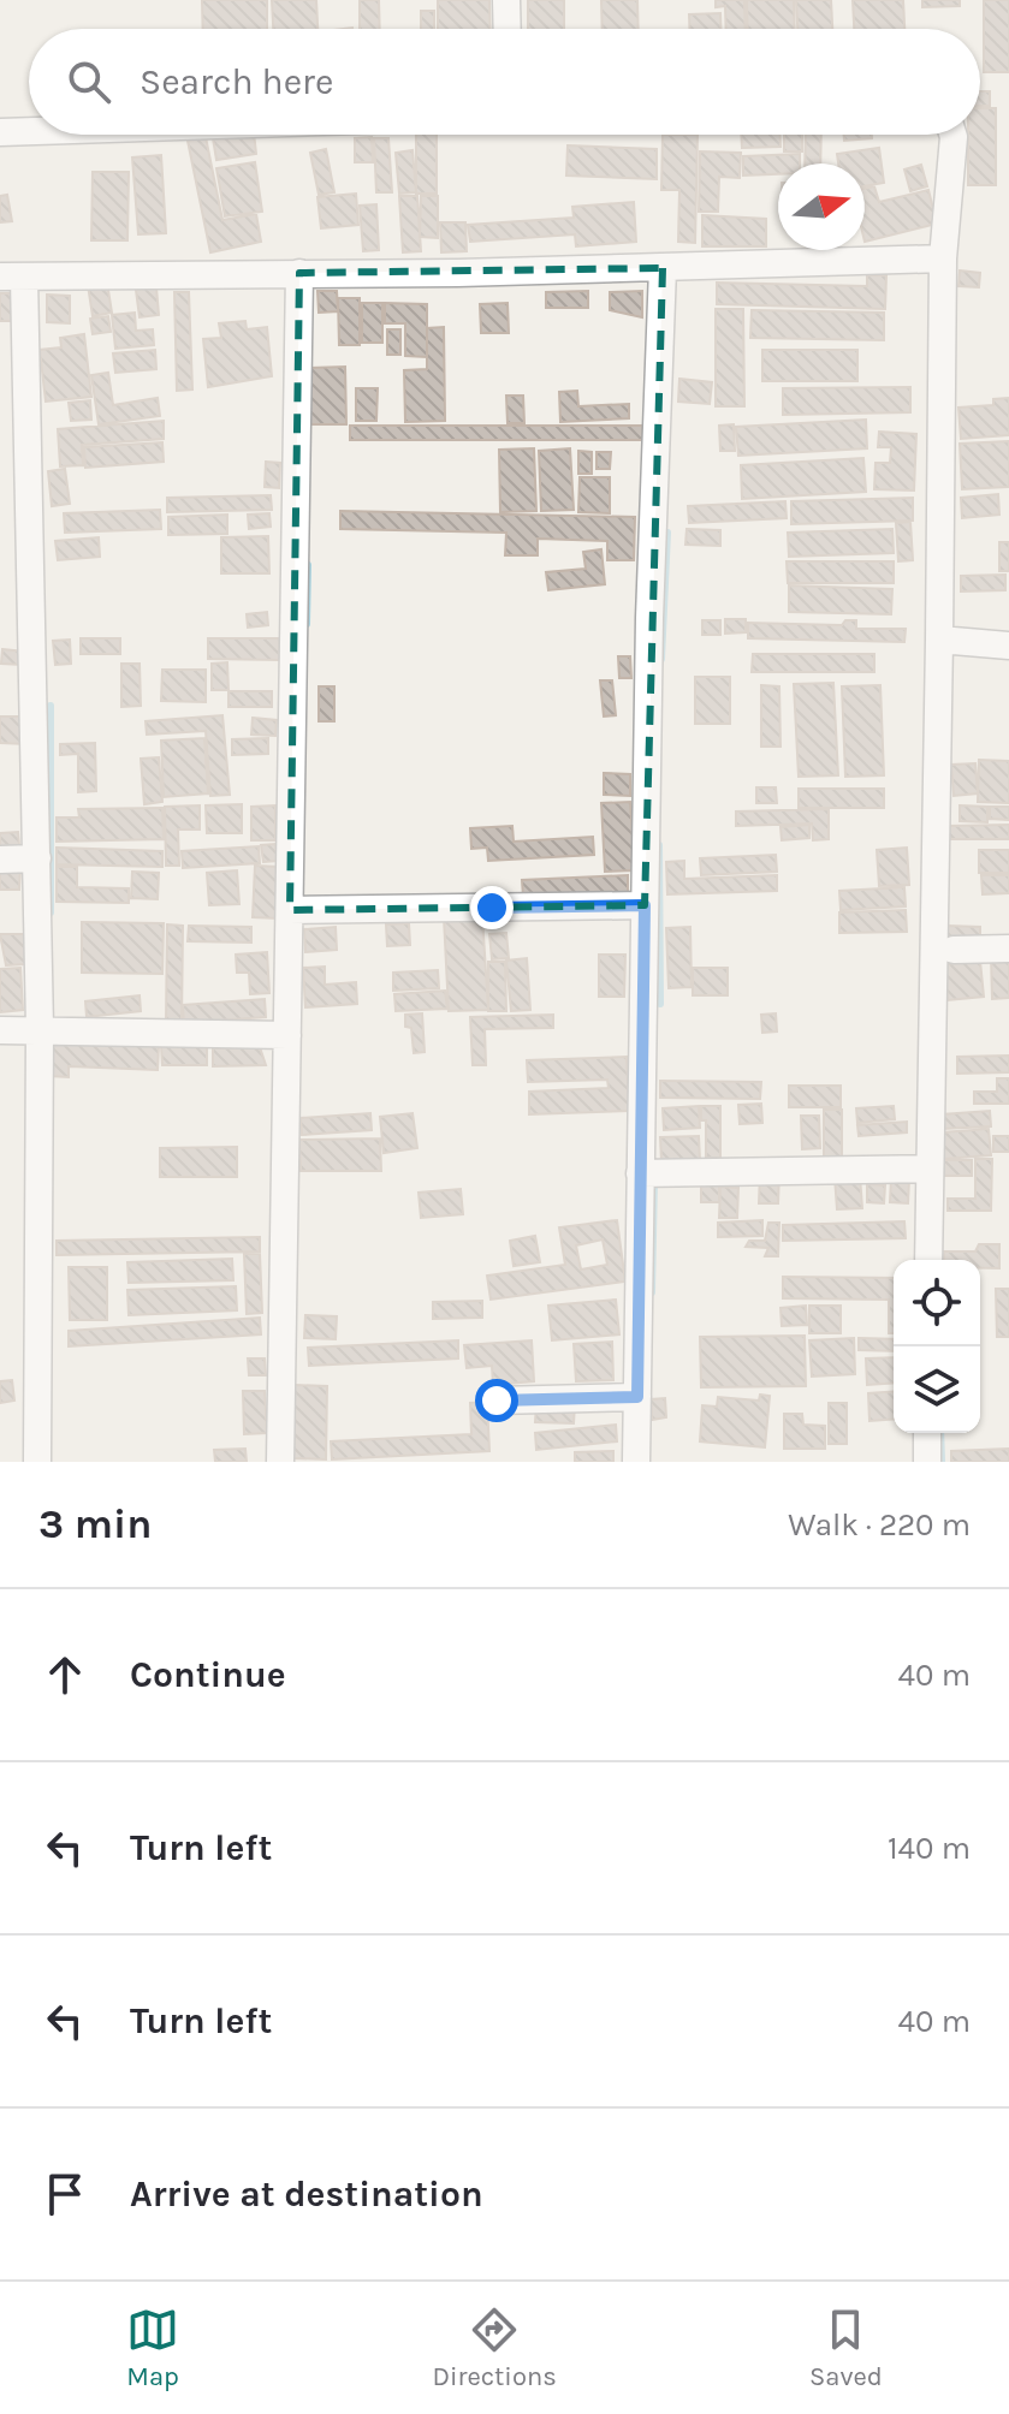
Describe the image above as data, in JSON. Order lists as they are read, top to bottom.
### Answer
{
  "north": "right",
  "page": {
    "search": "Search here",
    "heading": ["3 min", "Walk · 220 m"],
    "list": [
      ["Continue", "40 m"],
      ["Turn left", "140 m"],
      ["Turn left", "40 m"],
      "Arrive at destination"
    ],
    "nav": ["Map", "Directions", "Saved"]
  }
}
